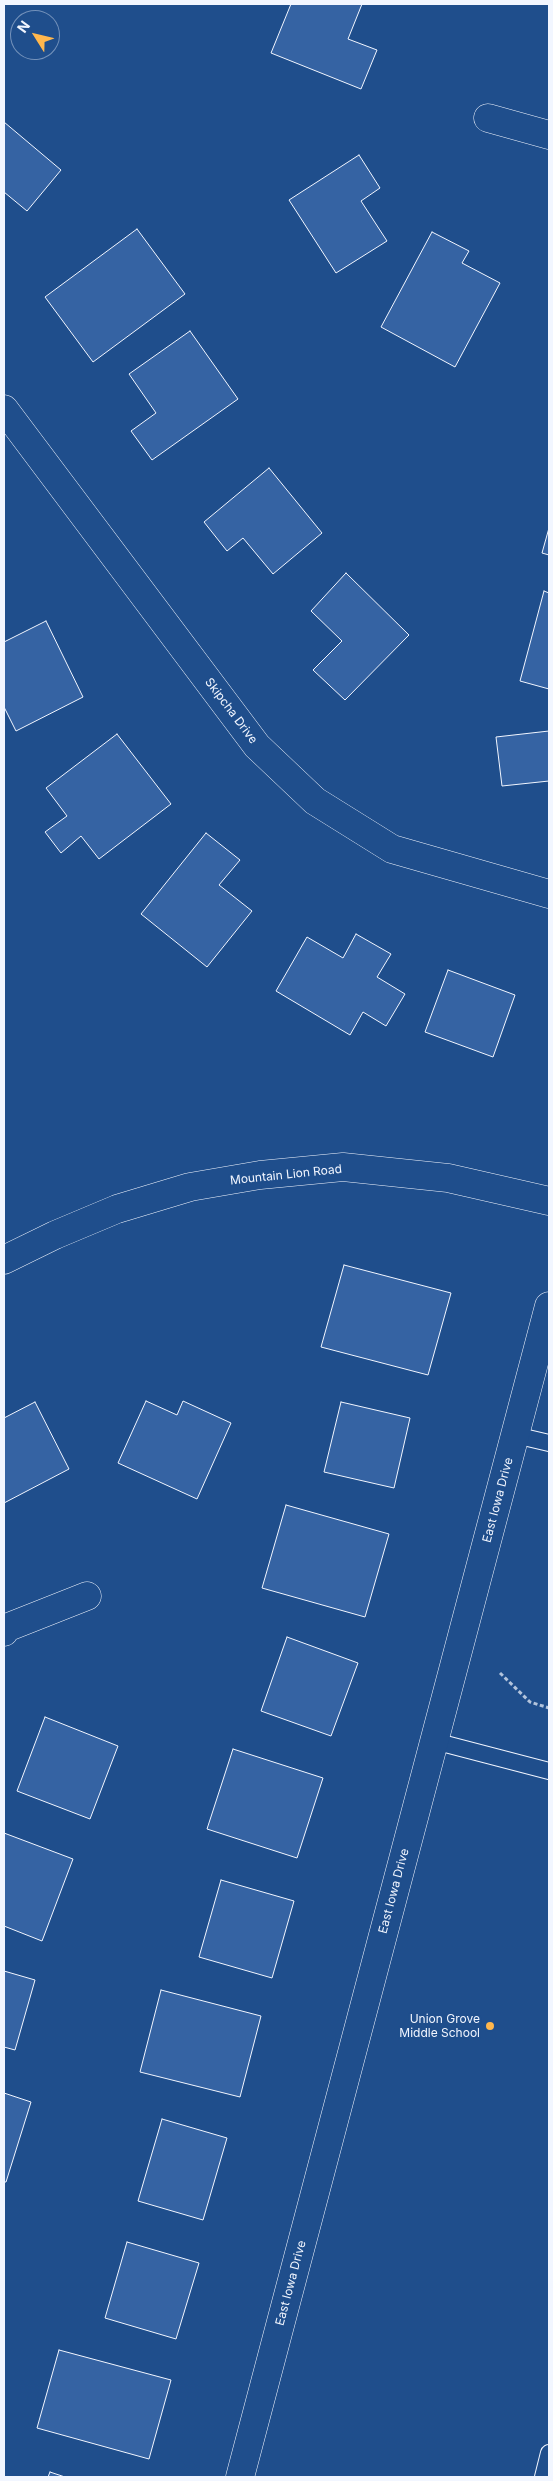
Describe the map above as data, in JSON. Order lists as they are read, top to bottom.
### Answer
{
  "streets": {
    "street": ["Skipcha Drive", "Mountain Lion Road", "East Iowa Drive"]
  },
  "places": ["Union Grove Middle School"],
  "north": "top left"
}
